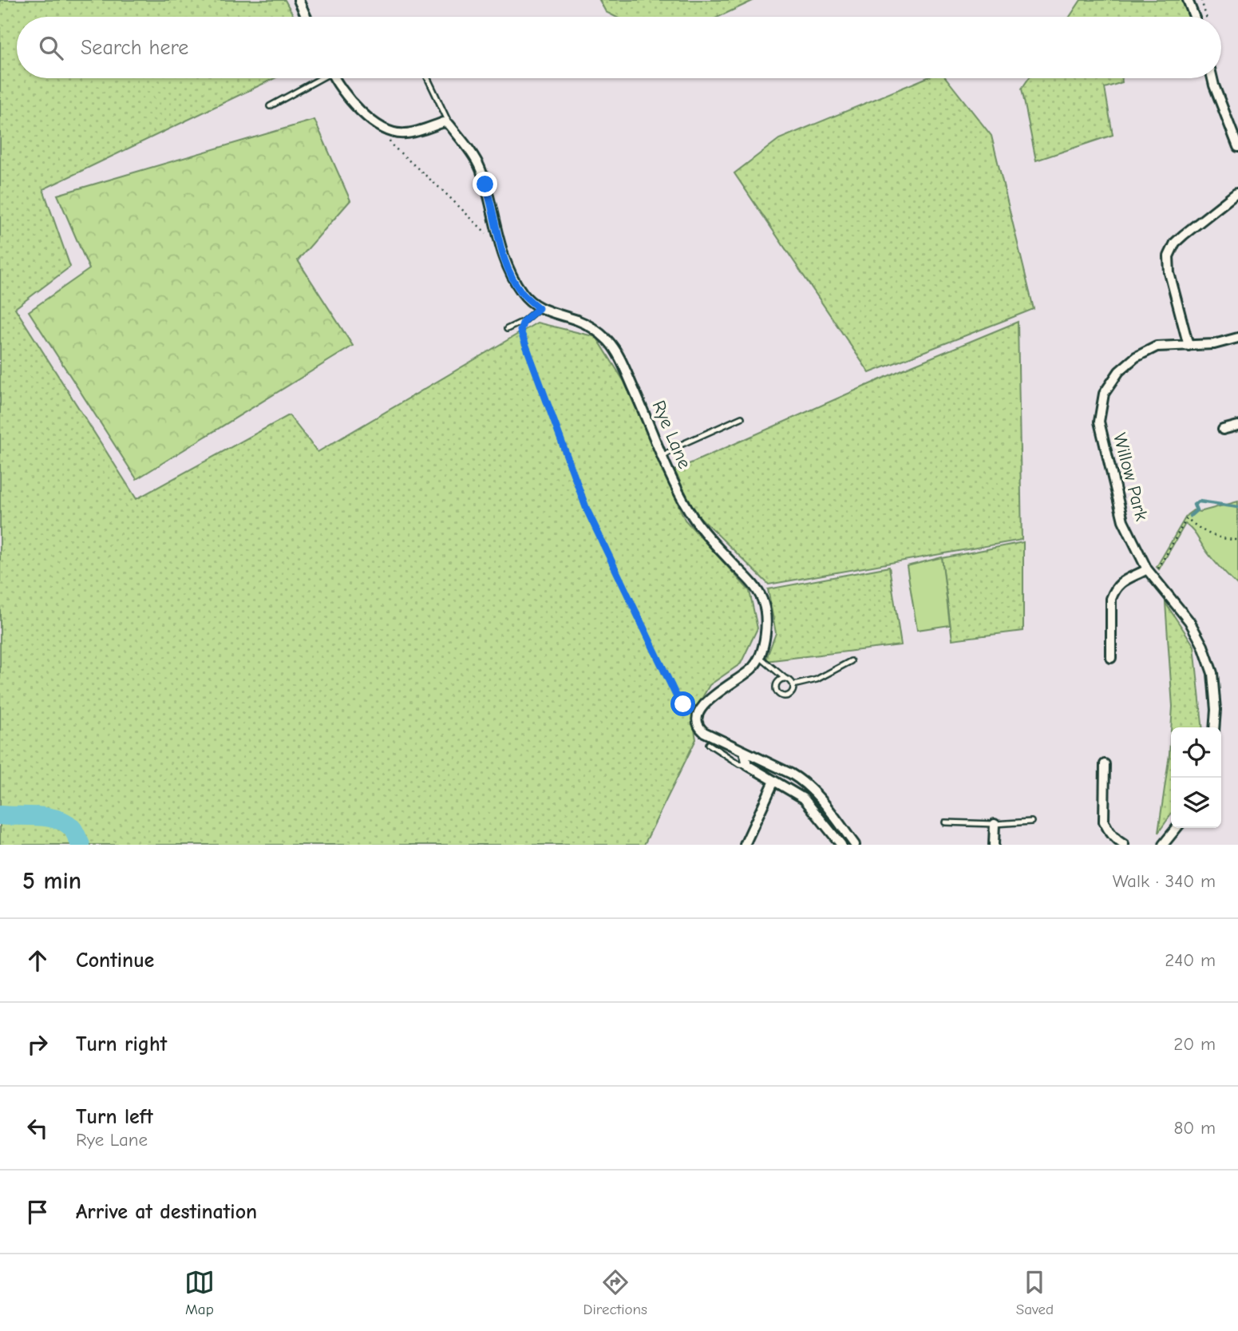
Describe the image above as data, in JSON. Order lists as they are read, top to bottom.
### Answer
{
  "streets": {
    "street": ["Rye Lane", "Willow Park"]
  },
  "page": {
    "search": "Search here",
    "heading": ["5 min", "Walk · 340 m"],
    "list": [
      ["Continue", "240 m"],
      ["Turn right", "20 m"],
      ["Turn left", "Rye Lane", "80 m"],
      "Arrive at destination"
    ],
    "nav": ["Map", "Directions", "Saved"]
  }
}
